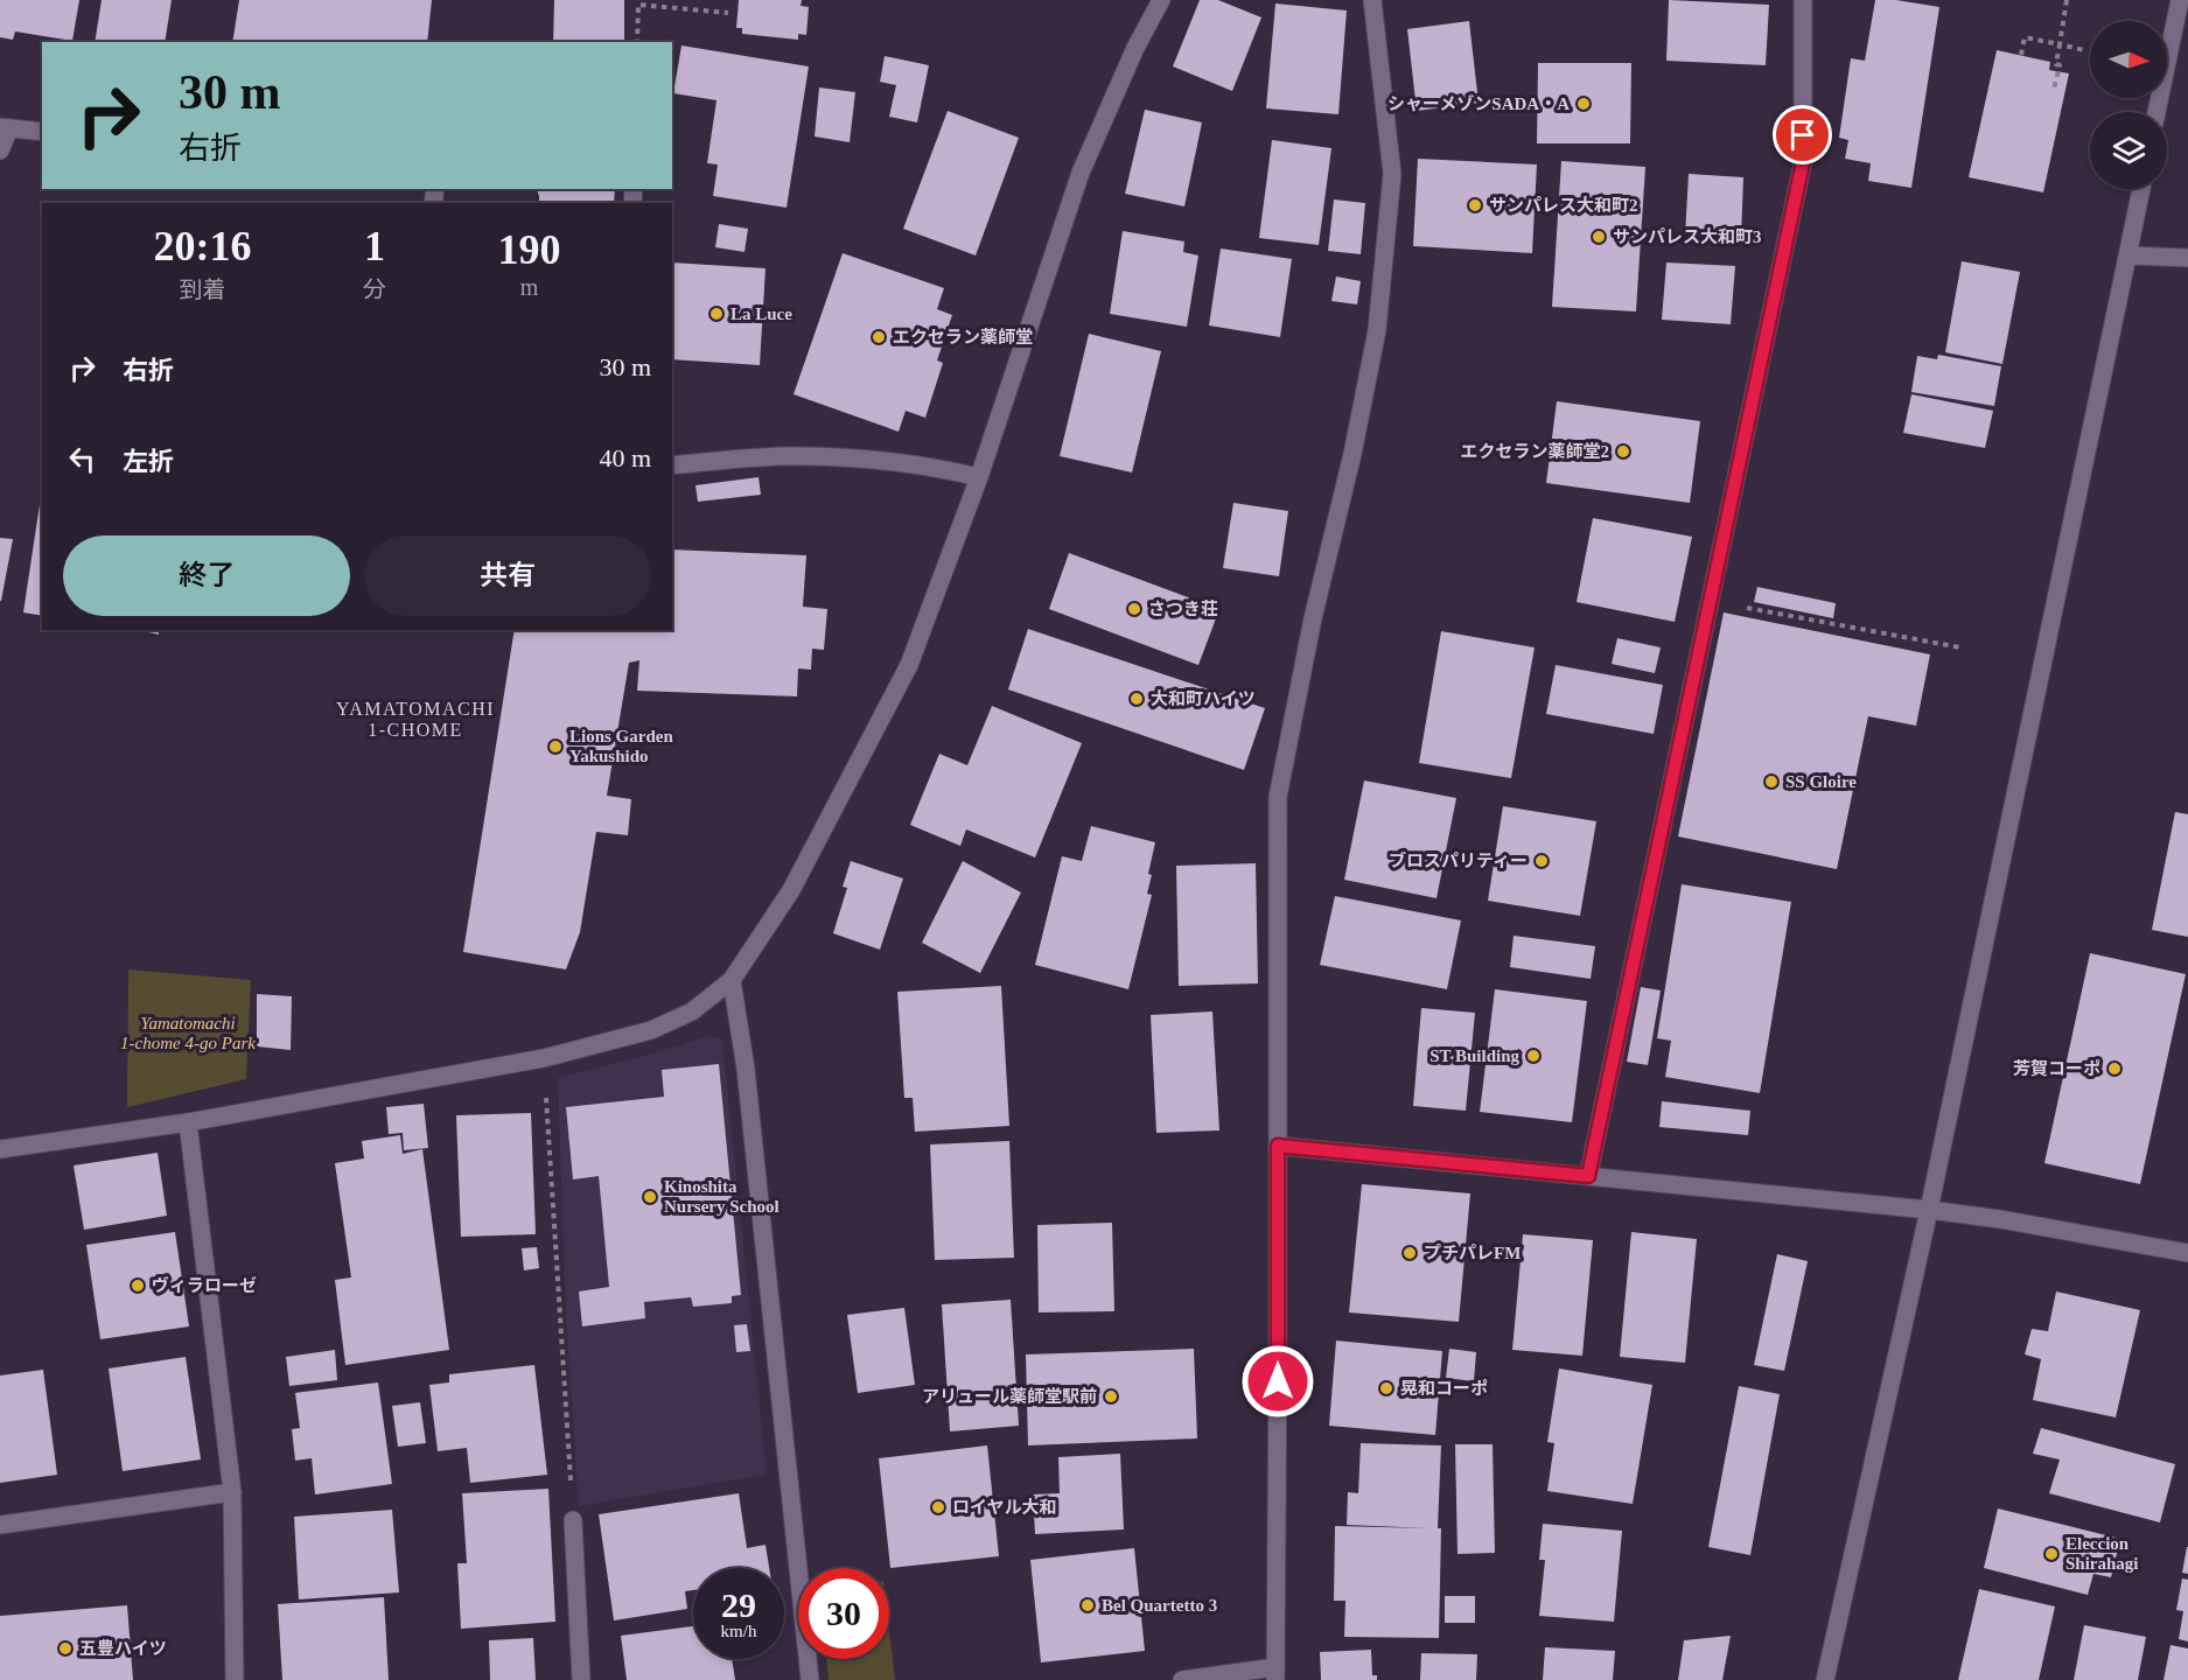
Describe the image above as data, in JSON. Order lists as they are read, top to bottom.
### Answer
{
  "districts": ["YAMATOMACHI 1-CHOME"],
  "parks": ["Yamatomachi 1-chome 4-go Park"],
  "places": [
    "シャーメゾンSADA・A",
    "サンパレス大和町2",
    "サンパレス大和町3",
    "La Luce",
    "エクセラン薬師堂",
    "エクセラン薬師堂2",
    "さつき荘",
    "大和町ハイツ",
    "Lions Garden Yakushido",
    "SS Gloire",
    "ブロスパリティー",
    "ST Building",
    "芳賀コーポ",
    "Kinoshita Nursery School",
    "プチパレFM",
    "ヴィラローゼ",
    "晃和コーポ",
    "アリュール薬師堂駅前",
    "ロイヤル大和",
    "Eleccion Shirahagi",
    "Bel Quartetto 3",
    "五豊ハイツ"
  ],
  "north": "right",
  "page": {
    "turn": ["30 m", "右折"],
    "eta": [
      "20:16",
      "到着",
      "1",
      "分",
      "190",
      "m"
    ],
    "list": [
      {
        "name": "右折",
        "value": "30 m"
      },
      {
        "name": "左折",
        "value": "40 m"
      }
    ],
    "buttons": ["終了", "共有"],
    "speed": "29 km/h",
    "limit": "30"
  }
}
